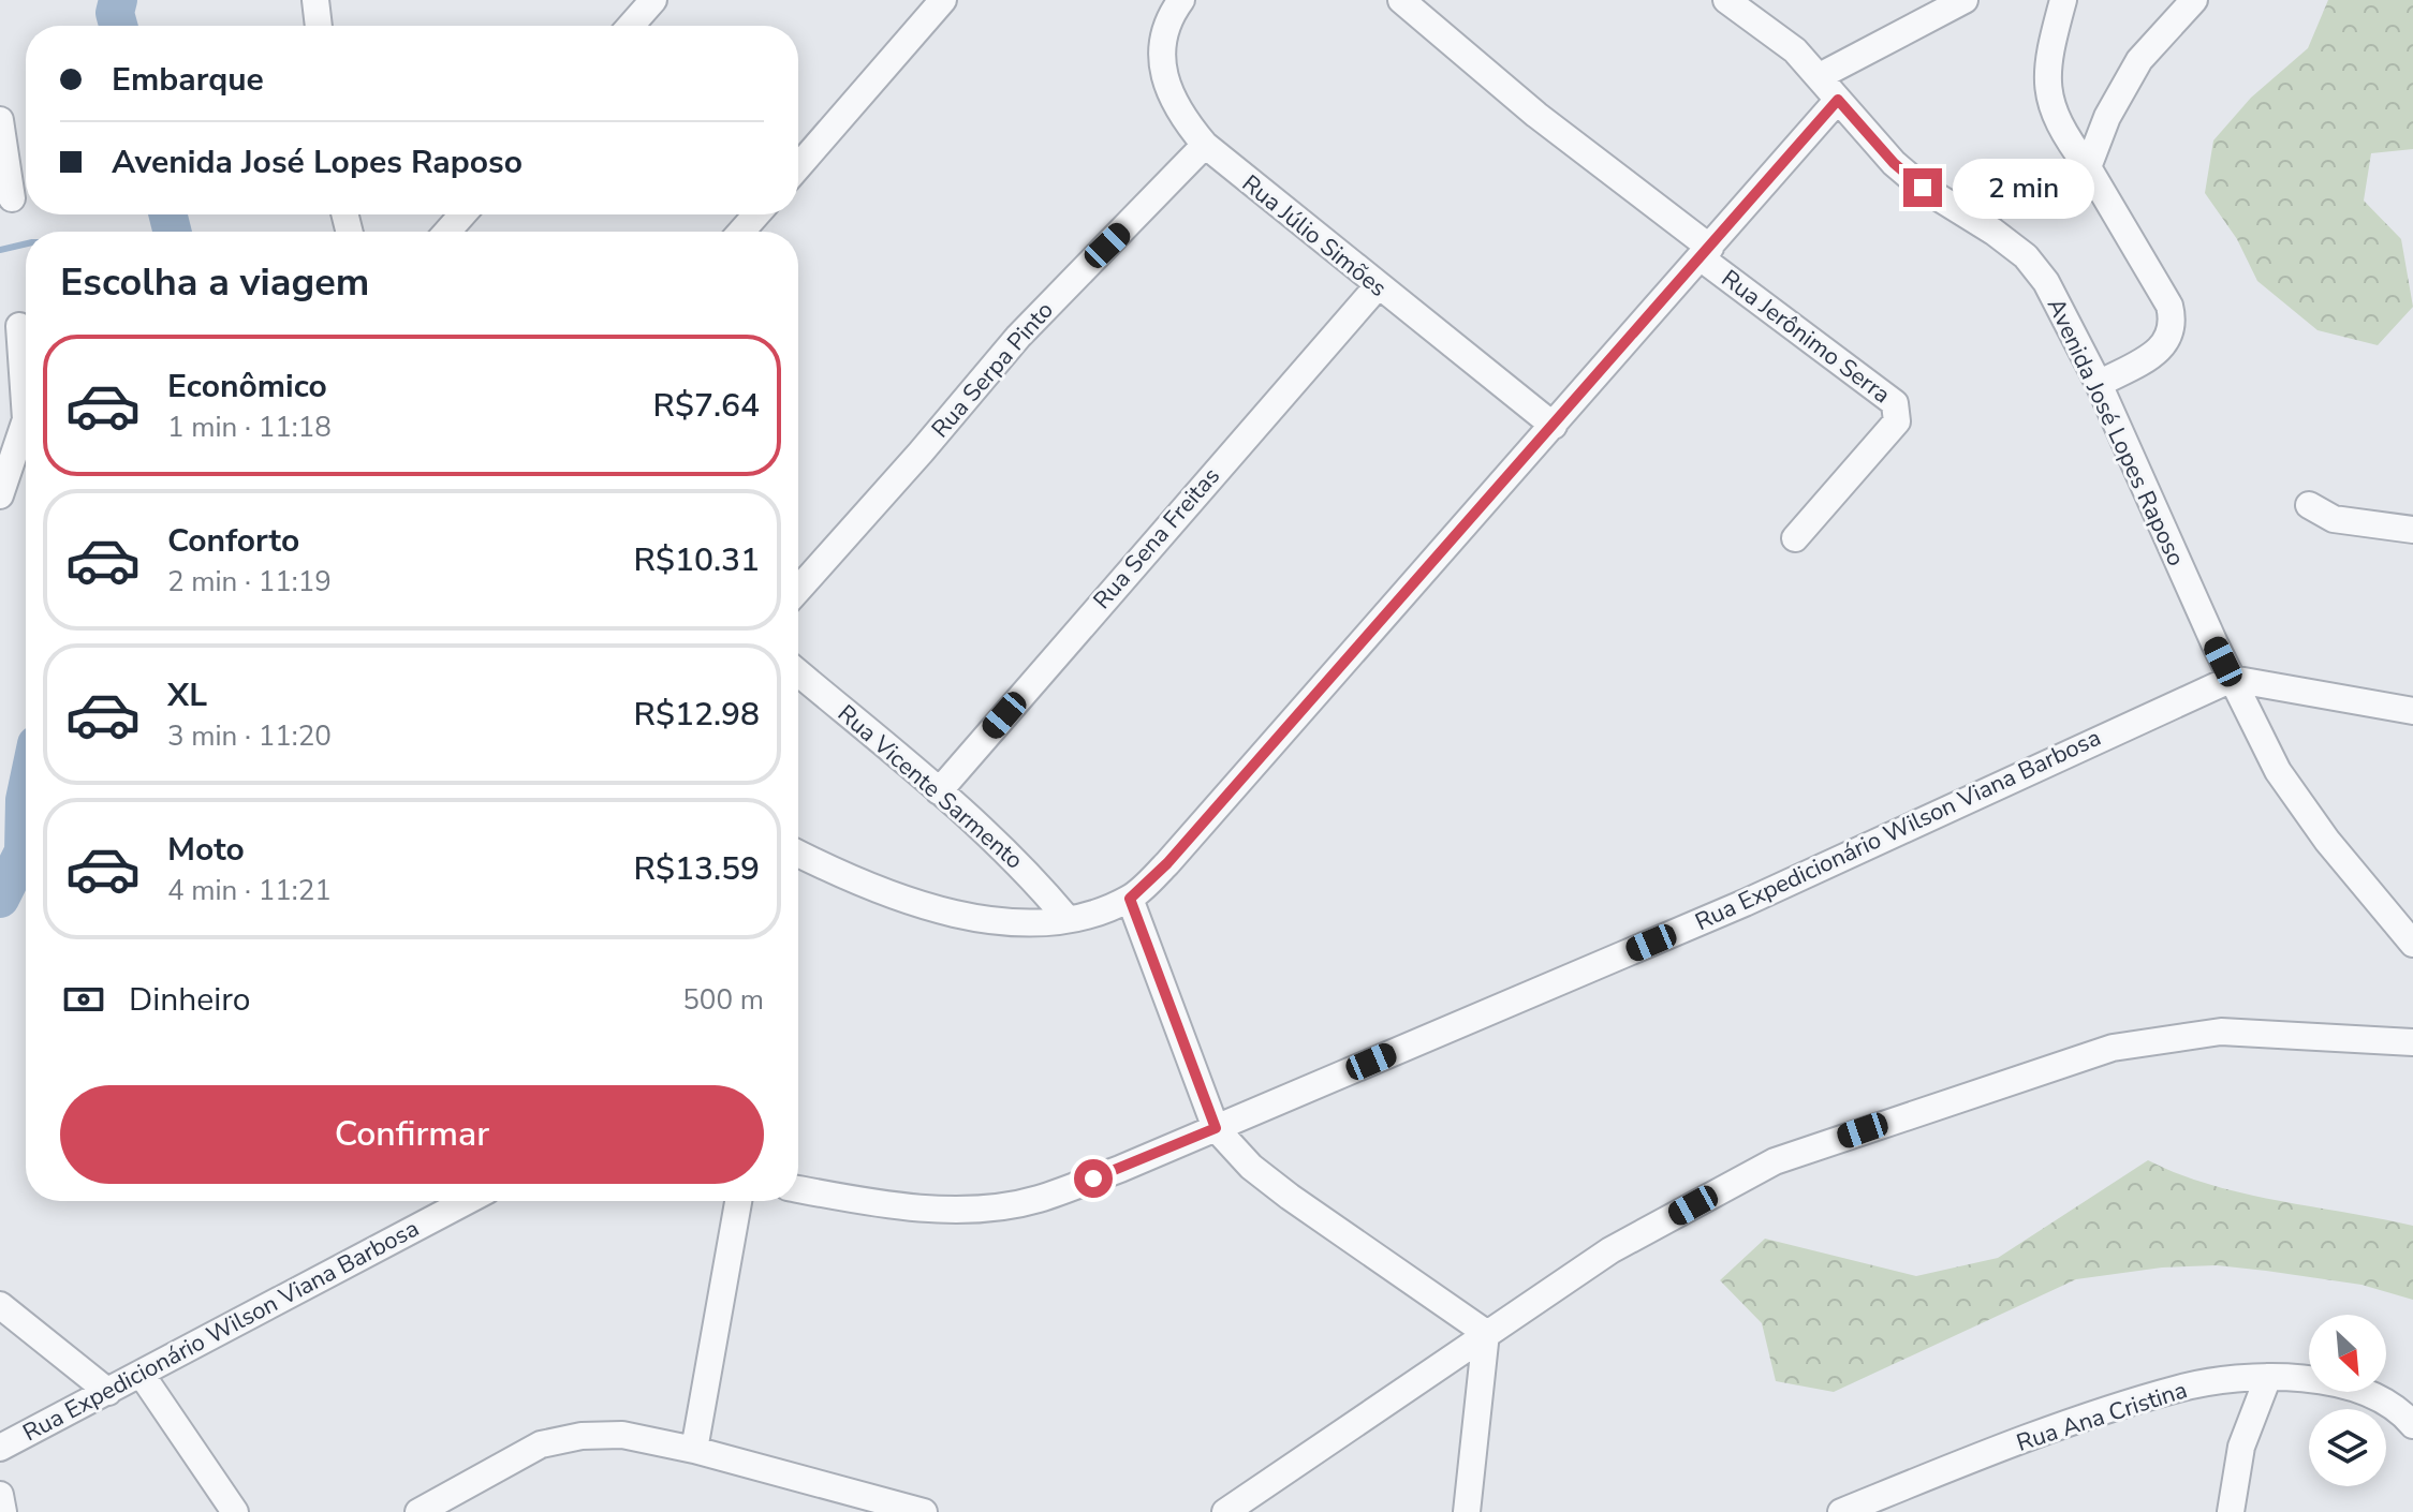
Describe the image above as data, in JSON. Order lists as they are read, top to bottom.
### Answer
{
  "streets": {
    "street": [
      "Rua Júlio Simões",
      "Rua Jerônimo Serra",
      "Rua Serpa Pinto",
      "Avenida José Lopes Raposo",
      "Rua Sena Freitas",
      "Rua Vicente Sarmento",
      "Rua Expedicionário Wilson Viana Barbosa",
      "Rua Ana Cristina"
    ]
  },
  "crossings": [
    ["Rua Júlio Simões", "Rua Serpa Pinto"],
    ["Rua Júlio Simões", "Rua Sena Freitas"],
    ["Avenida José Lopes Raposo", "Rua Expedicionário Wilson Viana Barbosa"],
    ["Rua Sena Freitas", "Rua Vicente Sarmento"]
  ],
  "north": "bottom right",
  "page": {
    "banner": ["Embarque", "Avenida José Lopes Raposo"],
    "bubble": "2 min",
    "heading": "Escolha a viagem",
    "list": [
      {
        "name": "Econômico",
        "note": "1 min · 11:18",
        "value": "R$7.64"
      },
      {
        "name": "Conforto",
        "note": "2 min · 11:19",
        "value": "R$10.31"
      },
      {
        "name": "XL",
        "note": "3 min · 11:20",
        "value": "R$12.98"
      },
      {
        "name": "Moto",
        "note": "4 min · 11:21",
        "value": "R$13.59"
      }
    ],
    "pay": ["Dinheiro", "500 m"],
    "buttons": "Confirmar"
  }
}
